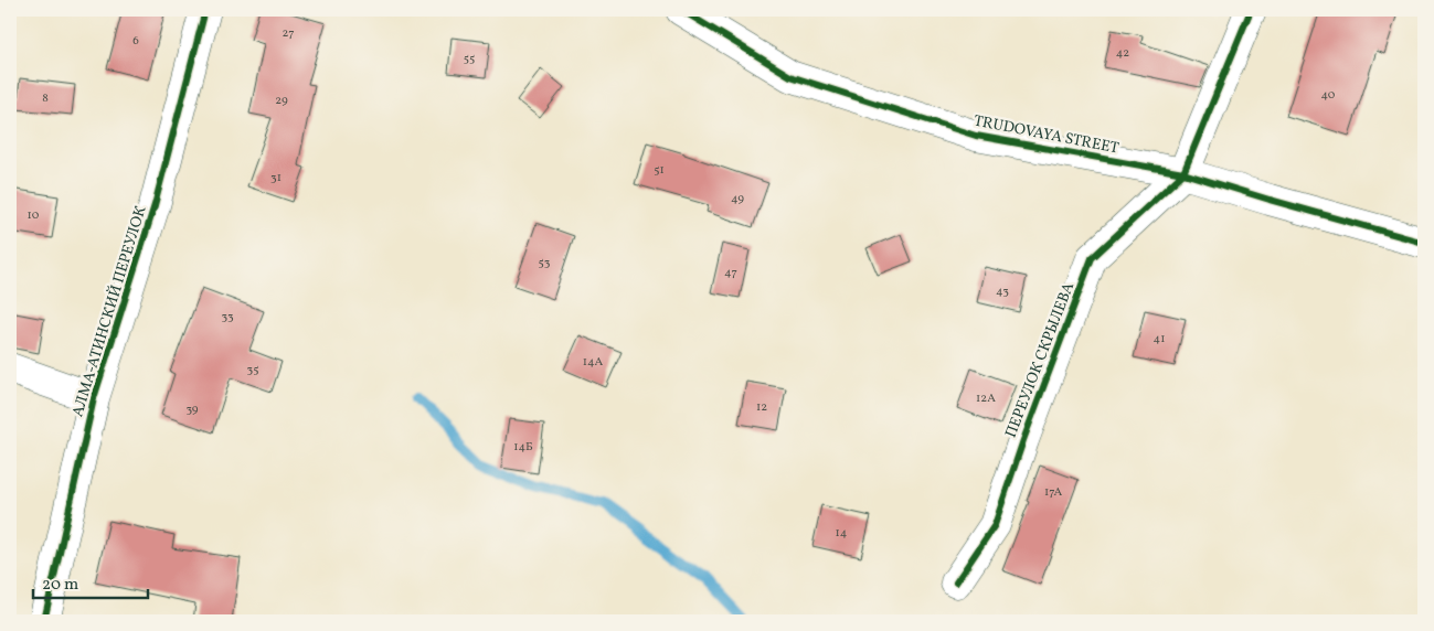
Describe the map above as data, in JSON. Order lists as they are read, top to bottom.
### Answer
{
  "streets": {
    "street": ["TRUDOVAYA STREET", "АЛМА-АТИНСКИЙ ПЕРЕУЛОК", "ПЕРЕУЛОК СКРЫЛЕВА"]
  },
  "crossings": [
    ["TRUDOVAYA STREET", "ПЕРЕУЛОК СКРЫЛЕВА"]
  ],
  "house_numbers": [
    "27",
    "6",
    "42",
    "55",
    "40",
    "8",
    "29",
    "51",
    "31",
    "49",
    "10",
    "53",
    "47",
    "43",
    "33",
    "41",
    "14А",
    "35",
    "12А",
    "12",
    "39",
    "14Б",
    "17А",
    "14"
  ],
  "scale_bar": "20 m"
}
